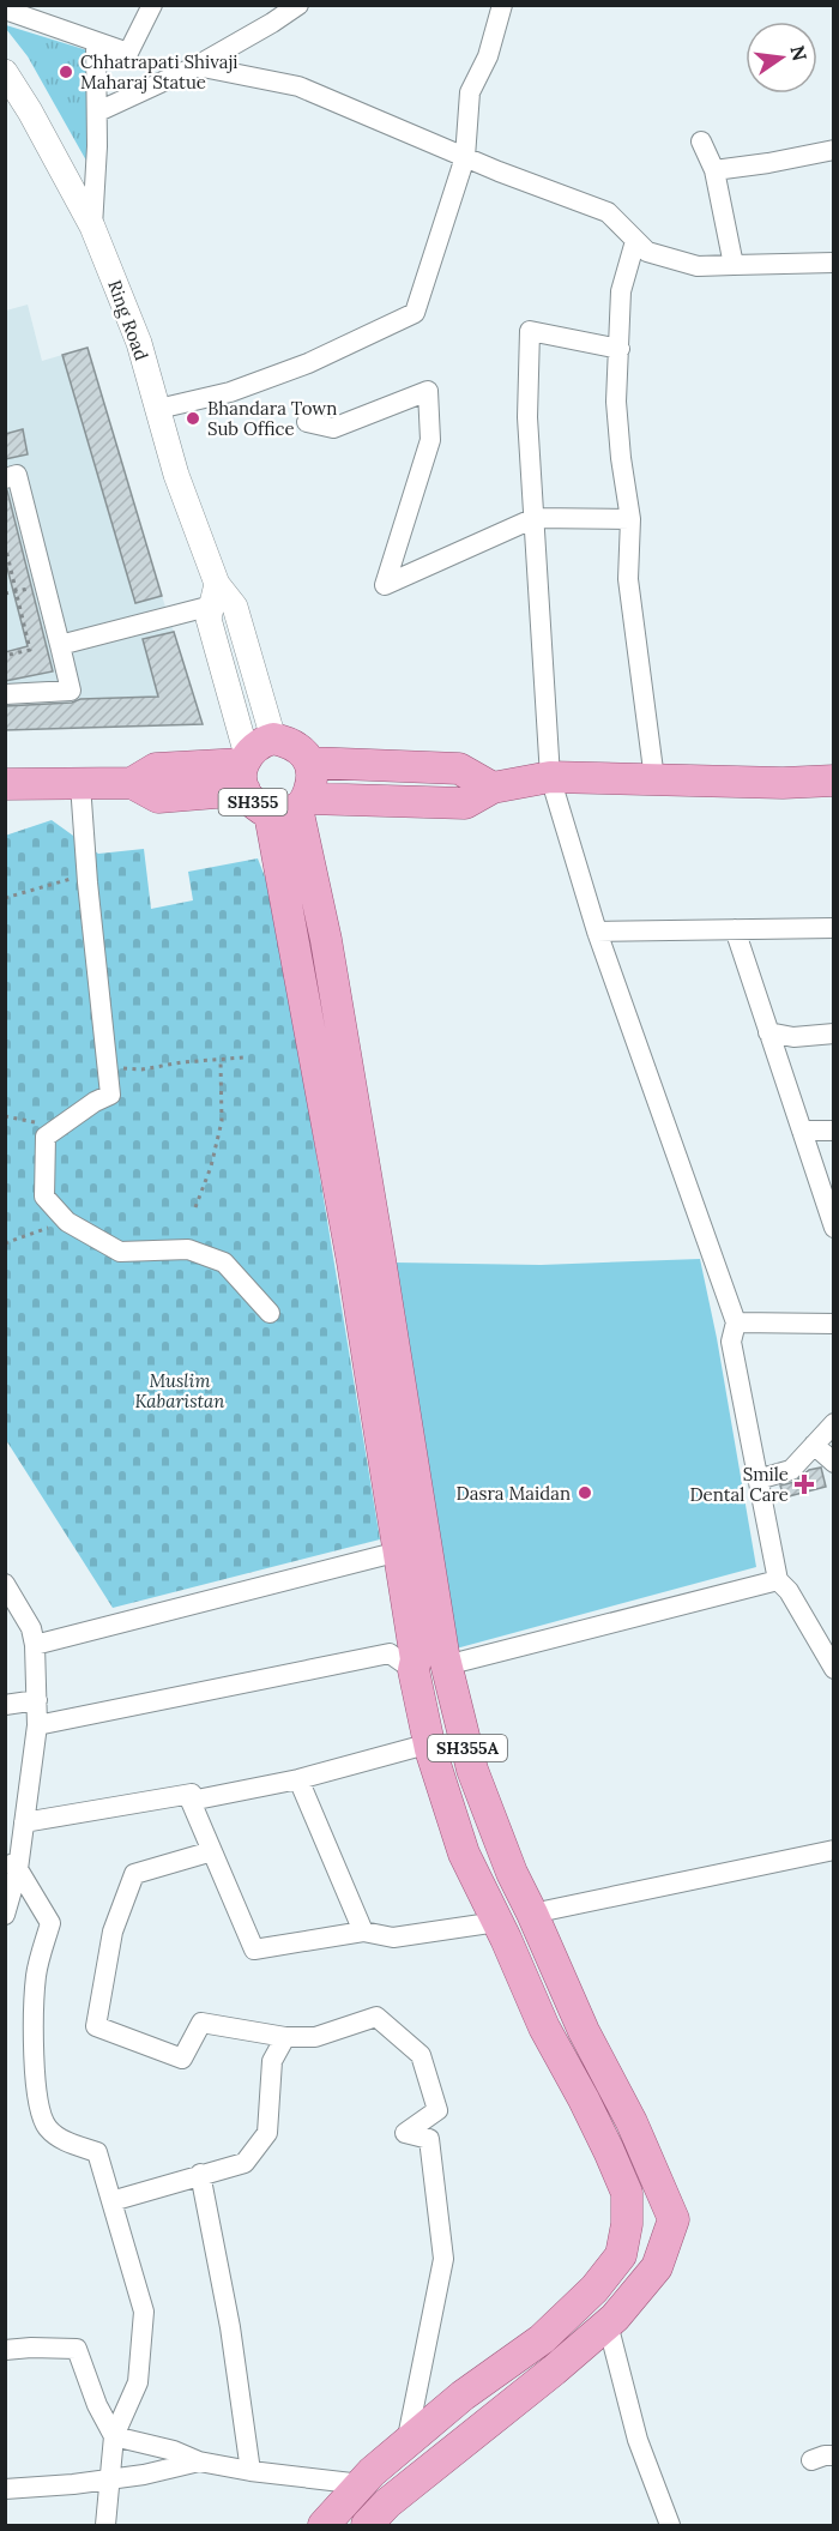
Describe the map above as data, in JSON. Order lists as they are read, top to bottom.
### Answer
{
  "streets": {
    "main road": ["SH355", "SH355A"],
    "street": ["Ring Road"]
  },
  "crossings": [
    ["Ring Road", "SH355"],
    ["Ring Road", "SH355A"],
    ["SH355", "SH355A"]
  ],
  "parks": ["Muslim Kabaristan"],
  "places": {
    "other": ["Chhatrapati Shivaji Maharaj Statue", "Bhandara Town Sub Office", "Dasra Maidan"],
    "health": ["Smile Dental Care"]
  },
  "north": "right"
}
